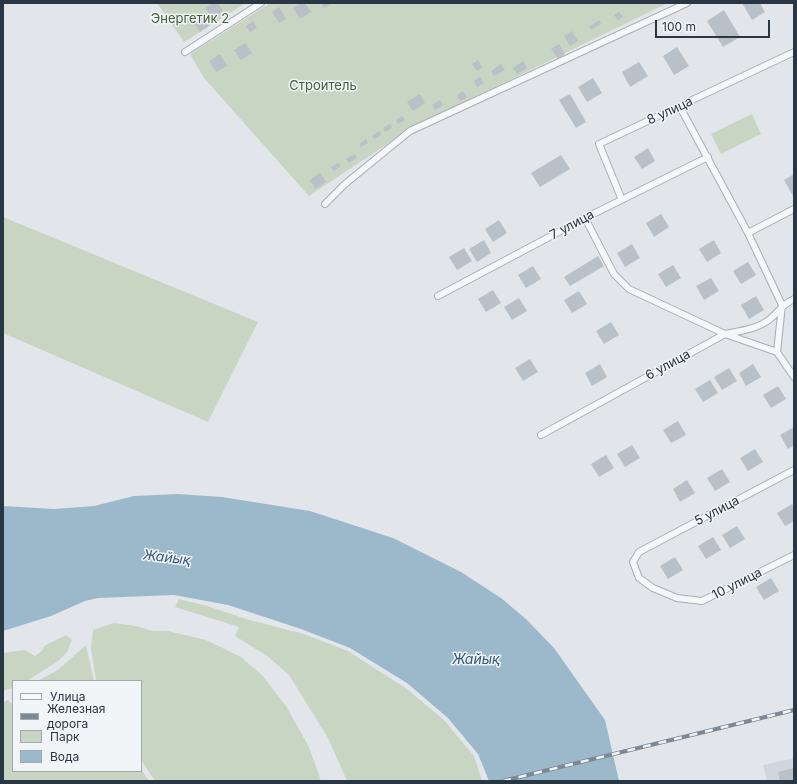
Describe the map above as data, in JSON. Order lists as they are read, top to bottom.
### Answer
{
  "streets": {
    "street": [
      "8 улица",
      "7 улица",
      "6 улица",
      "5 улица",
      "10 улица"
    ]
  },
  "crossings": [
    ["8 улица", "7 улица"],
    ["5 улица", "10 улица"]
  ],
  "water": ["Жайық"],
  "parks": ["Энергетик 2", "Строитель"],
  "legend": [
    "Улица",
    "Железная дорога",
    "Парк",
    "Вода"
  ],
  "scale_bar": "100 m"
}
